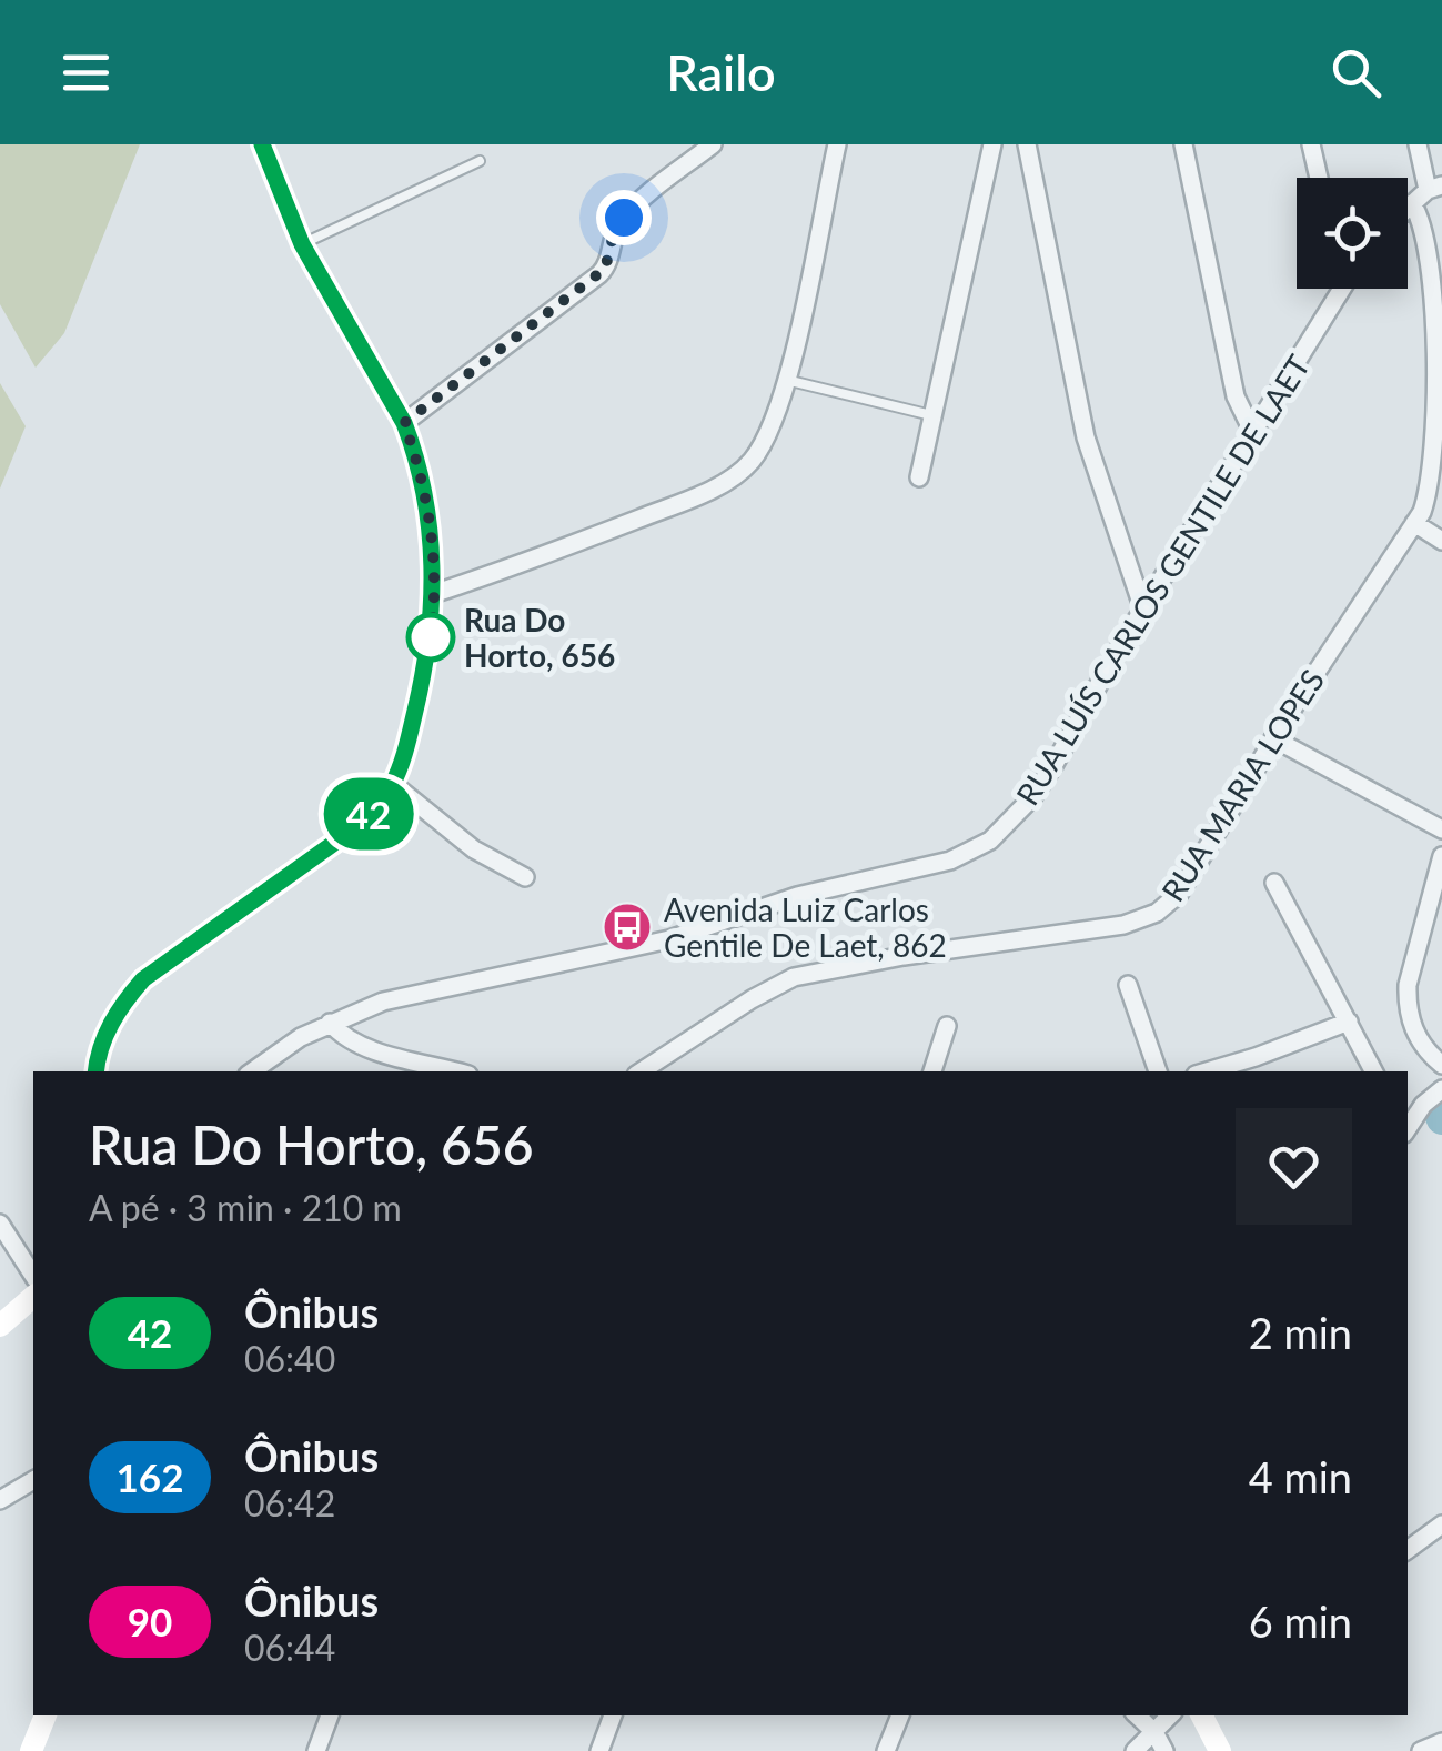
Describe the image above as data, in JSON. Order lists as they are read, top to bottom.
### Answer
{
  "streets": {
    "street": ["RUA LUÍS CARLOS GENTILE DE LAET", "RUA MARIA LOPES"]
  },
  "places": {
    "other": ["Rua Do Horto, 656"],
    "bus stop": ["Avenida Luiz Carlos Gentile De Laet, 862"]
  },
  "lines": ["bus line 42"],
  "page": {
    "header": "Railo",
    "on_map": "42",
    "heading": ["Rua Do Horto, 656", "A pé · 3 min · 210 m"],
    "list": [
      {
        "mark": "42",
        "name": "Ônibus",
        "note": "06:40",
        "value": "2 min"
      },
      {
        "mark": "162",
        "name": "Ônibus",
        "note": "06:42",
        "value": "4 min"
      },
      {
        "mark": "90",
        "name": "Ônibus",
        "note": "06:44",
        "value": "6 min"
      }
    ]
  }
}
